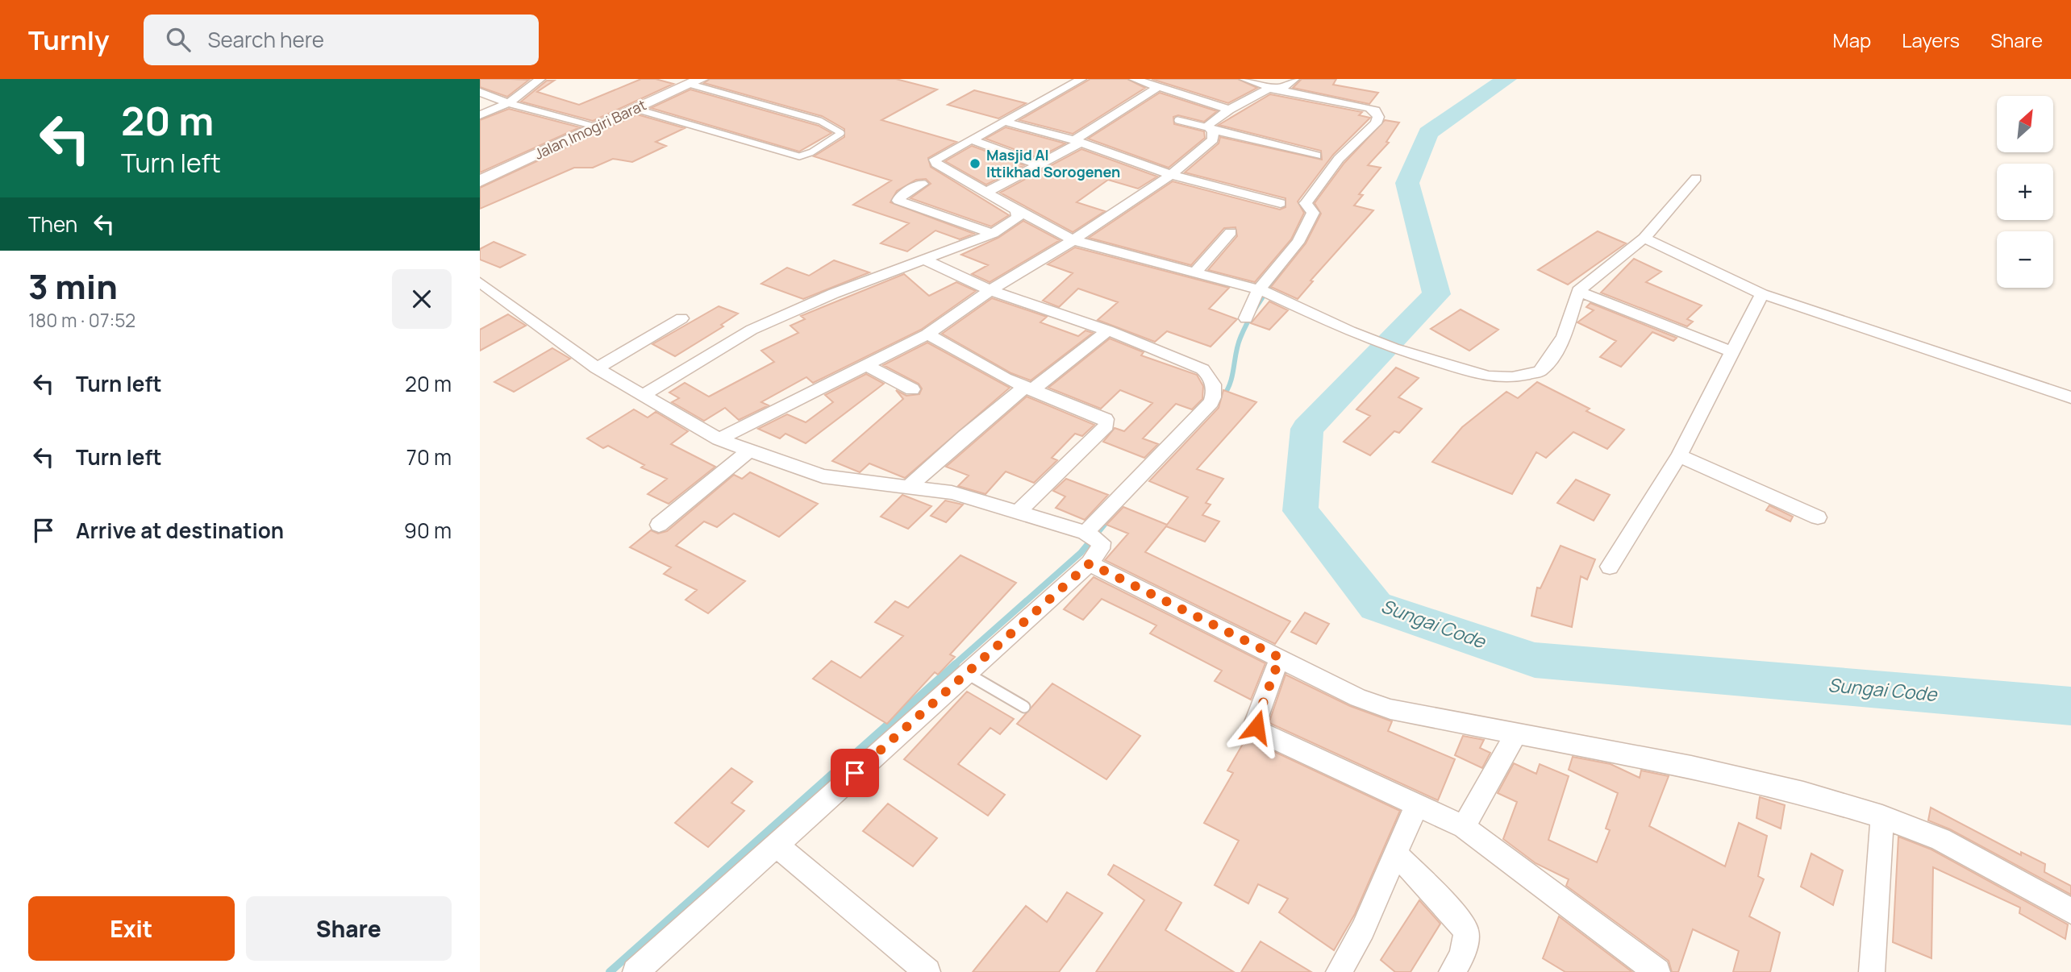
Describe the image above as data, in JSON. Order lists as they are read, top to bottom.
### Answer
{
  "streets": {
    "main road": ["Jalan Imogiri Barat"]
  },
  "water": ["Sungai Code"],
  "places": ["Masjid Al Ittikhad Sorogenen"],
  "north": "top right",
  "page": {
    "header": "Turnly",
    "search": "Search here",
    "nav": ["Map", "Layers", "Share"],
    "turn": ["20 m", "Turn left"],
    "map_buttons": ["+", "−"],
    "then": "Then",
    "heading": ["3 min", "180 m · 07:52"],
    "list": [
      {
        "name": "Turn left",
        "value": "20 m"
      },
      {
        "name": "Turn left",
        "value": "70 m"
      },
      {
        "name": "Arrive at destination",
        "value": "90 m"
      }
    ],
    "buttons": ["Exit", "Share"]
  }
}
